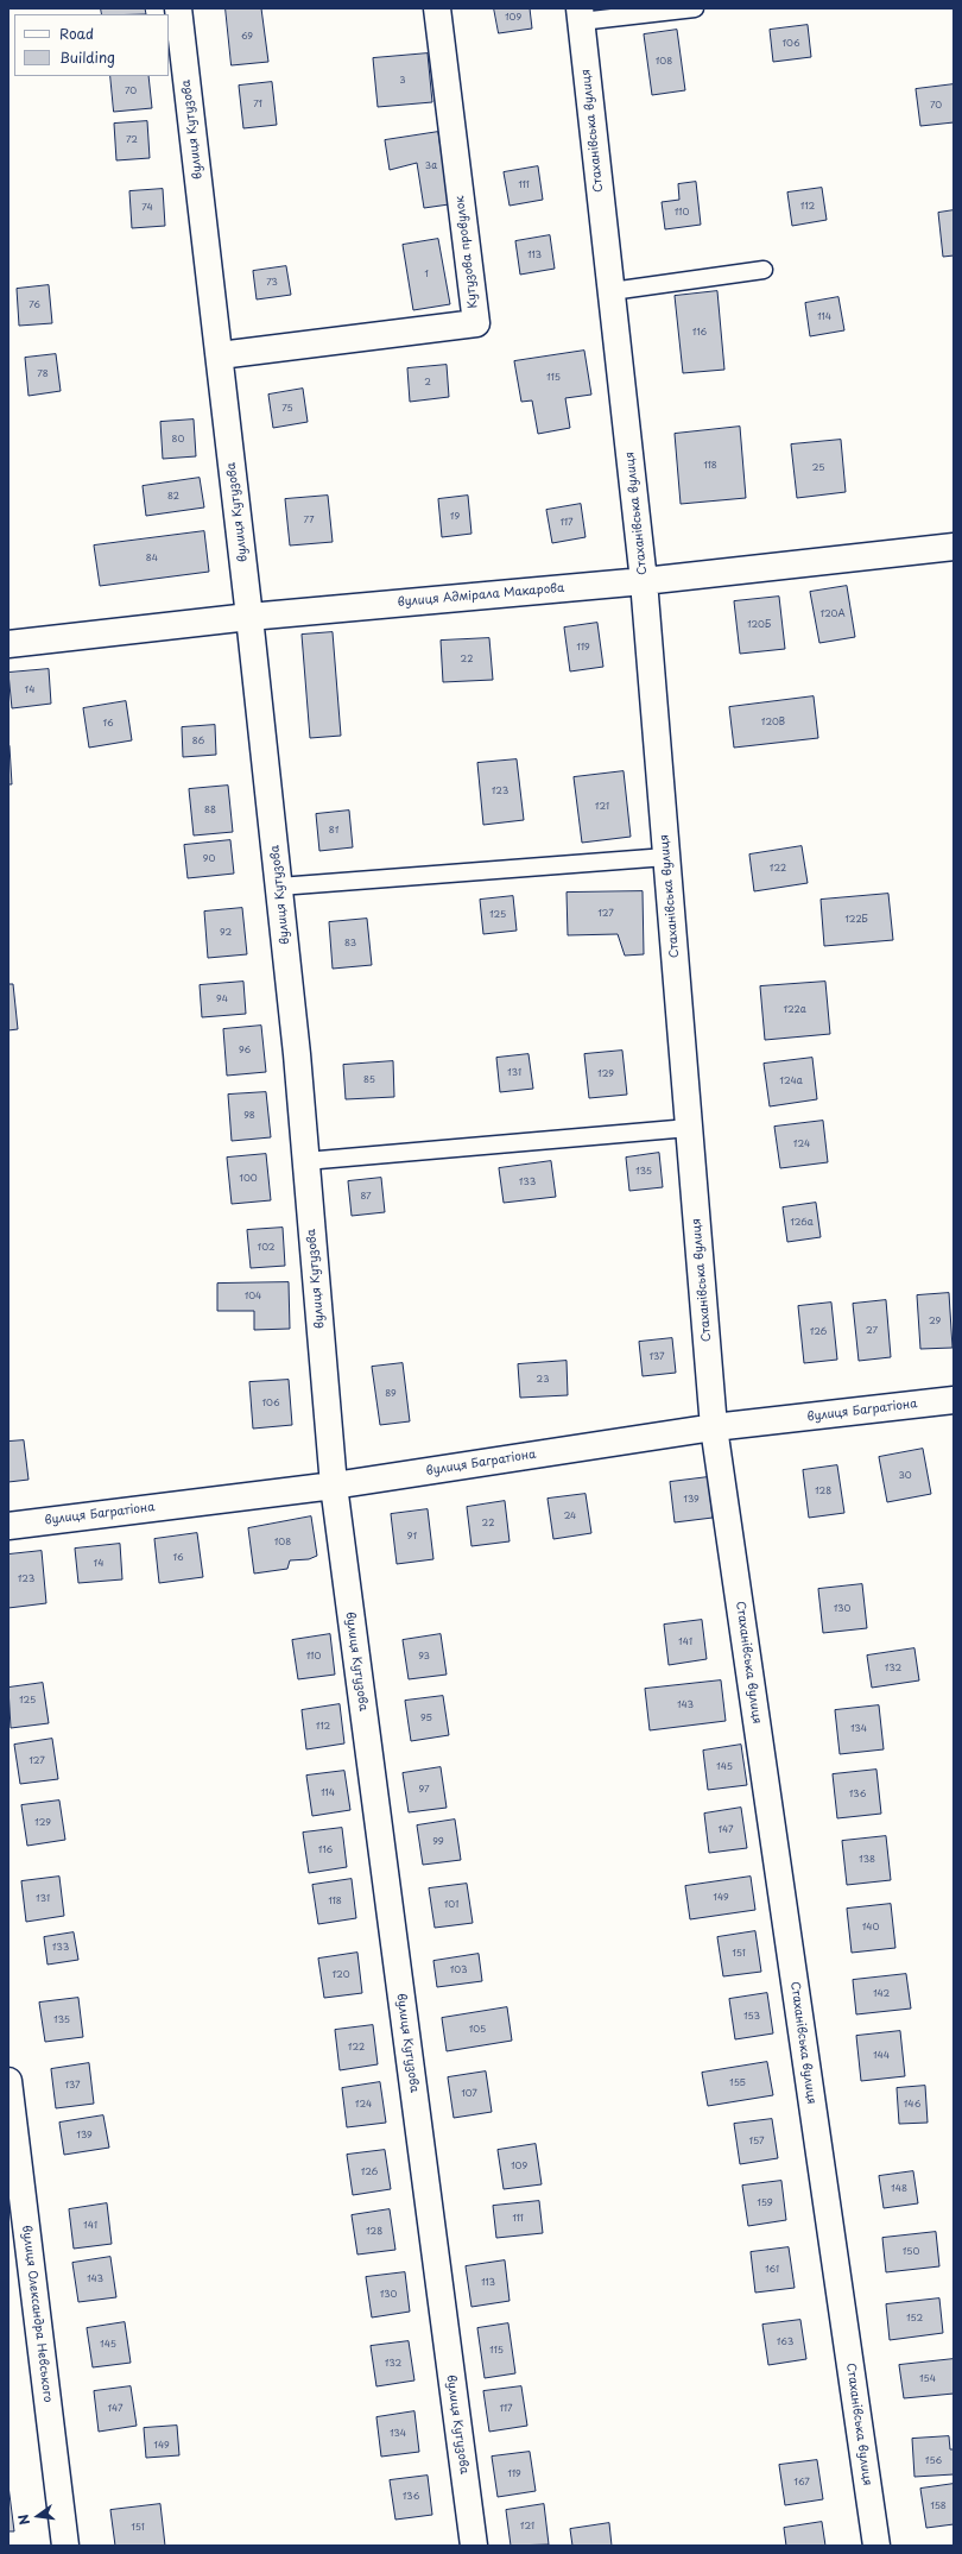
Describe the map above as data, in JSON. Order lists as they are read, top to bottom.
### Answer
{
  "streets": {
    "street": [
      "вулиця Кутузова",
      "Стаханівська вулиця",
      "Кутузова провулок",
      "вулиця Адмірала Макарова",
      "вулиця Багратіона",
      "вулиця Олександра Невського"
    ]
  },
  "crossings": [
    ["вулиця Кутузова", "Кутузова провулок"],
    ["вулиця Кутузова", "вулиця Адмірала Макарова"],
    ["вулиця Кутузова", "вулиця Багратіона"],
    ["Стаханівська вулиця", "вулиця Адмірала Макарова"],
    ["Стаханівська вулиця", "вулиця Багратіона"]
  ],
  "house_numbers": [
    "109",
    "69",
    "106",
    "108",
    "3",
    "70",
    "71",
    "70",
    "72",
    "3а",
    "111",
    "112",
    "74",
    "110",
    "113",
    "1",
    "73",
    "76",
    "114",
    "116",
    "78",
    "115",
    "2",
    "75",
    "80",
    "118",
    "25",
    "82",
    "19",
    "77",
    "117",
    "84",
    "120А",
    "120Б",
    "119",
    "22",
    "14",
    "120В",
    "16",
    "86",
    "123",
    "121",
    "88",
    "81",
    "90",
    "122",
    "127",
    "125",
    "122Б",
    "92",
    "83",
    "94",
    "122а",
    "96",
    "131",
    "129",
    "85",
    "124а",
    "98",
    "124",
    "135",
    "100",
    "133",
    "87",
    "126а",
    "102",
    "104",
    "29",
    "27",
    "126",
    "137",
    "23",
    "89",
    "106",
    "30",
    "128",
    "139",
    "24",
    "22",
    "91",
    "108",
    "16",
    "14",
    "123",
    "130",
    "141",
    "110",
    "93",
    "132",
    "125",
    "143",
    "95",
    "112",
    "134",
    "127",
    "145",
    "97",
    "114",
    "136",
    "129",
    "147",
    "99",
    "116",
    "138",
    "149",
    "131",
    "118",
    "101",
    "140",
    "133",
    "151",
    "103",
    "120",
    "142",
    "153",
    "135",
    "105",
    "122",
    "144",
    "155",
    "137",
    "107",
    "124",
    "146",
    "139",
    "157",
    "109",
    "126",
    "148",
    "159",
    "111",
    "141",
    "128",
    "150",
    "161",
    "143",
    "113",
    "130",
    "152",
    "163",
    "145",
    "115",
    "132",
    "154",
    "147",
    "117",
    "134",
    "149",
    "156",
    "119",
    "167",
    "136",
    "158",
    "121",
    "151"
  ],
  "legend": ["Road", "Building"],
  "north": "left"
}
